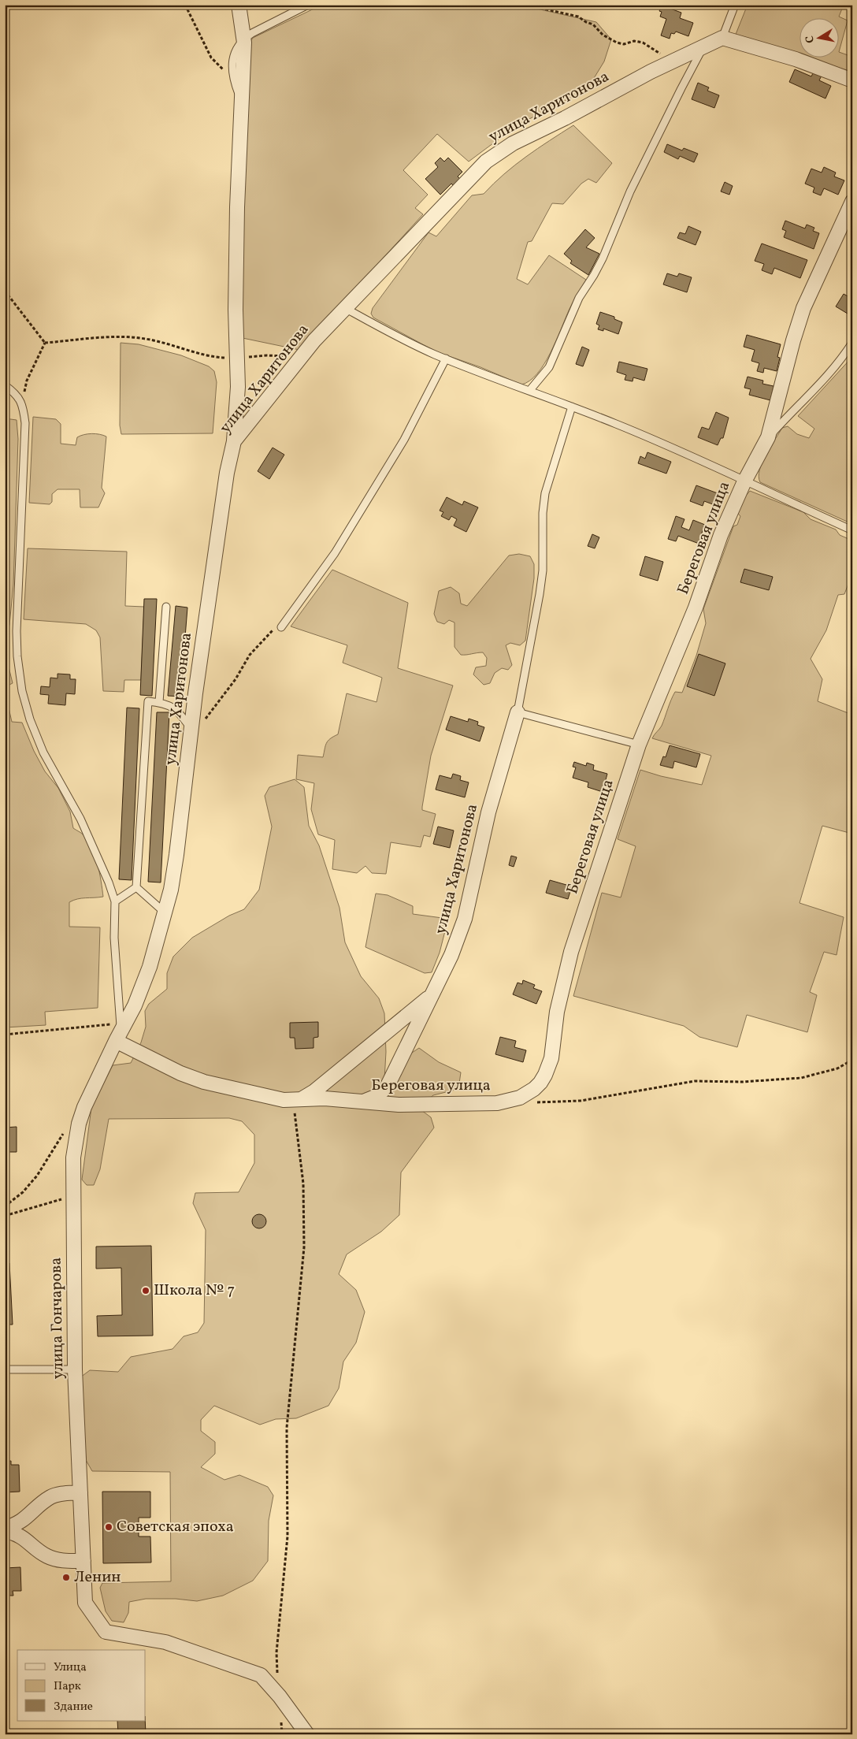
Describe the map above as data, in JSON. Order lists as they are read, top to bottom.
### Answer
{
  "streets": {
    "street": ["улица Харитонова", "Береговая улица", "улица Гончарова"]
  },
  "crossings": [
    ["улица Харитонова", "Береговая улица"],
    ["улица Харитонова", "улица Гончарова"],
    ["Береговая улица", "улица Гончарова"]
  ],
  "places": ["Школа № 7", "Советская эпоха", "Ленин"],
  "legend": ["Улица", "Парк", "Здание"],
  "north": "left"
}
